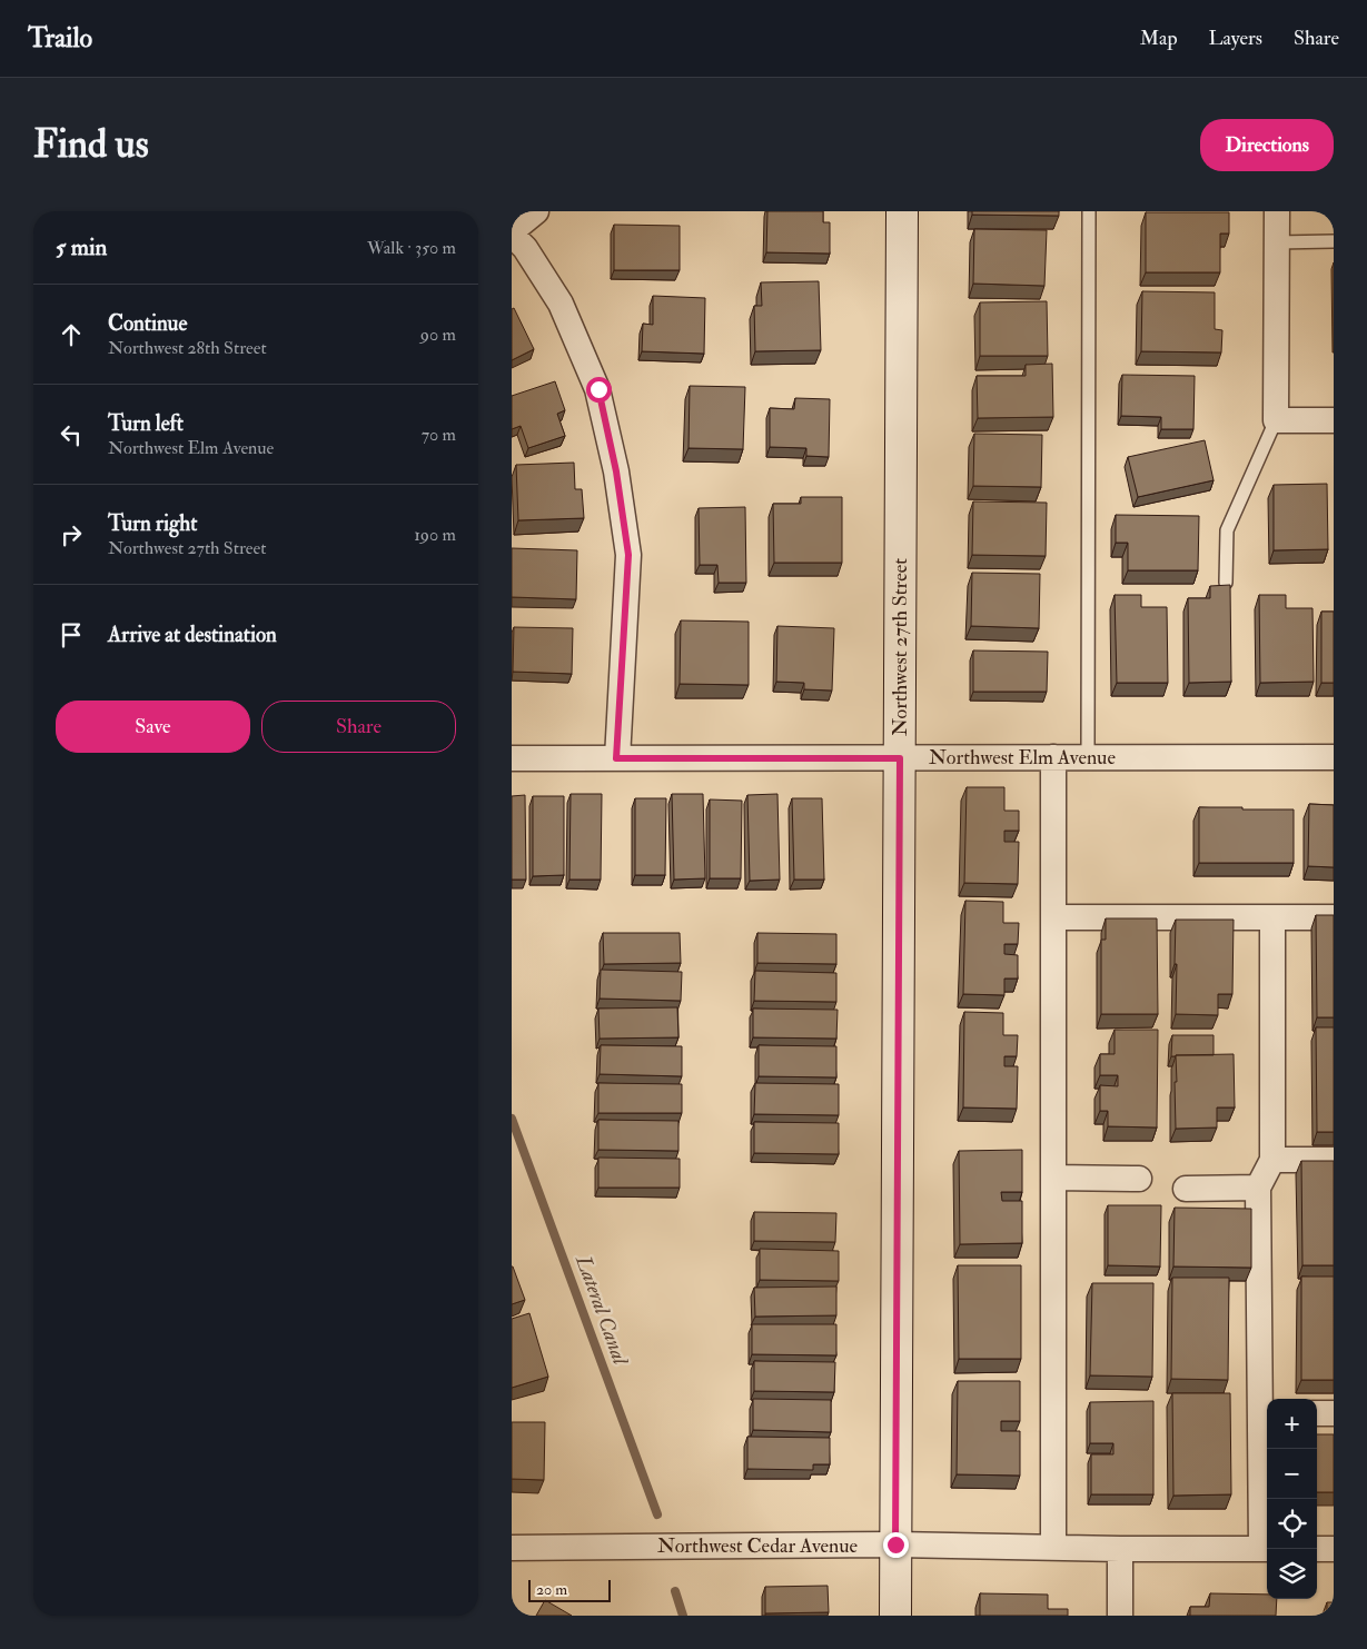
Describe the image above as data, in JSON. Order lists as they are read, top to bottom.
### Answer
{
  "streets": {
    "street": ["Northwest 27th Street", "Northwest Elm Avenue", "Northwest Cedar Avenue"]
  },
  "crossings": [
    ["Northwest 27th Street", "Northwest Elm Avenue"],
    ["Northwest 27th Street", "Northwest Cedar Avenue"]
  ],
  "water": ["Lateral Canal"],
  "scale_bar": "20 m",
  "page": {
    "header": "Trailo",
    "nav": ["Map", "Layers", "Share"],
    "buttons": [
      "Directions",
      ["Save", "Share"]
    ],
    "title": "Find us",
    "heading": ["5 min", "Walk · 350 m"],
    "list": [
      ["Continue", "Northwest 28th Street", "90 m"],
      ["Turn left", "Northwest Elm Avenue", "70 m"],
      ["Turn right", "Northwest 27th Street", "190 m"],
      "Arrive at destination"
    ],
    "map_buttons": ["+", "−"],
    "scale": "20 m"
  }
}
